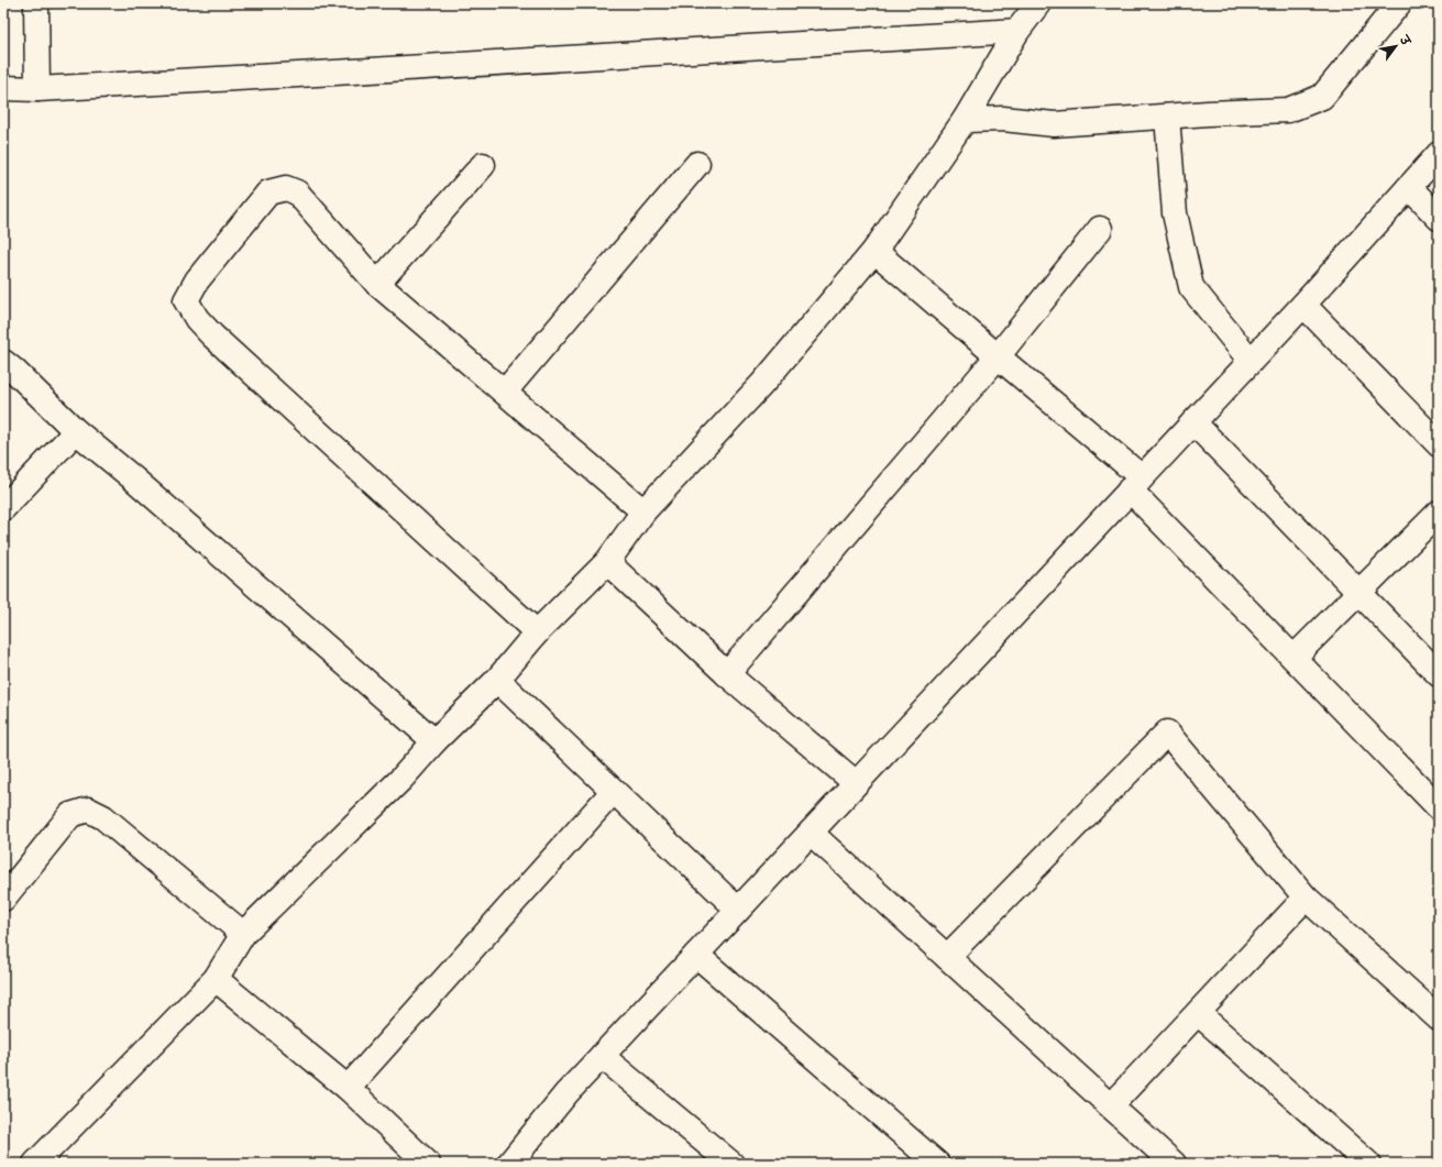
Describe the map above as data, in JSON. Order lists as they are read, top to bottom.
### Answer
{
  "north": "top right"
}
